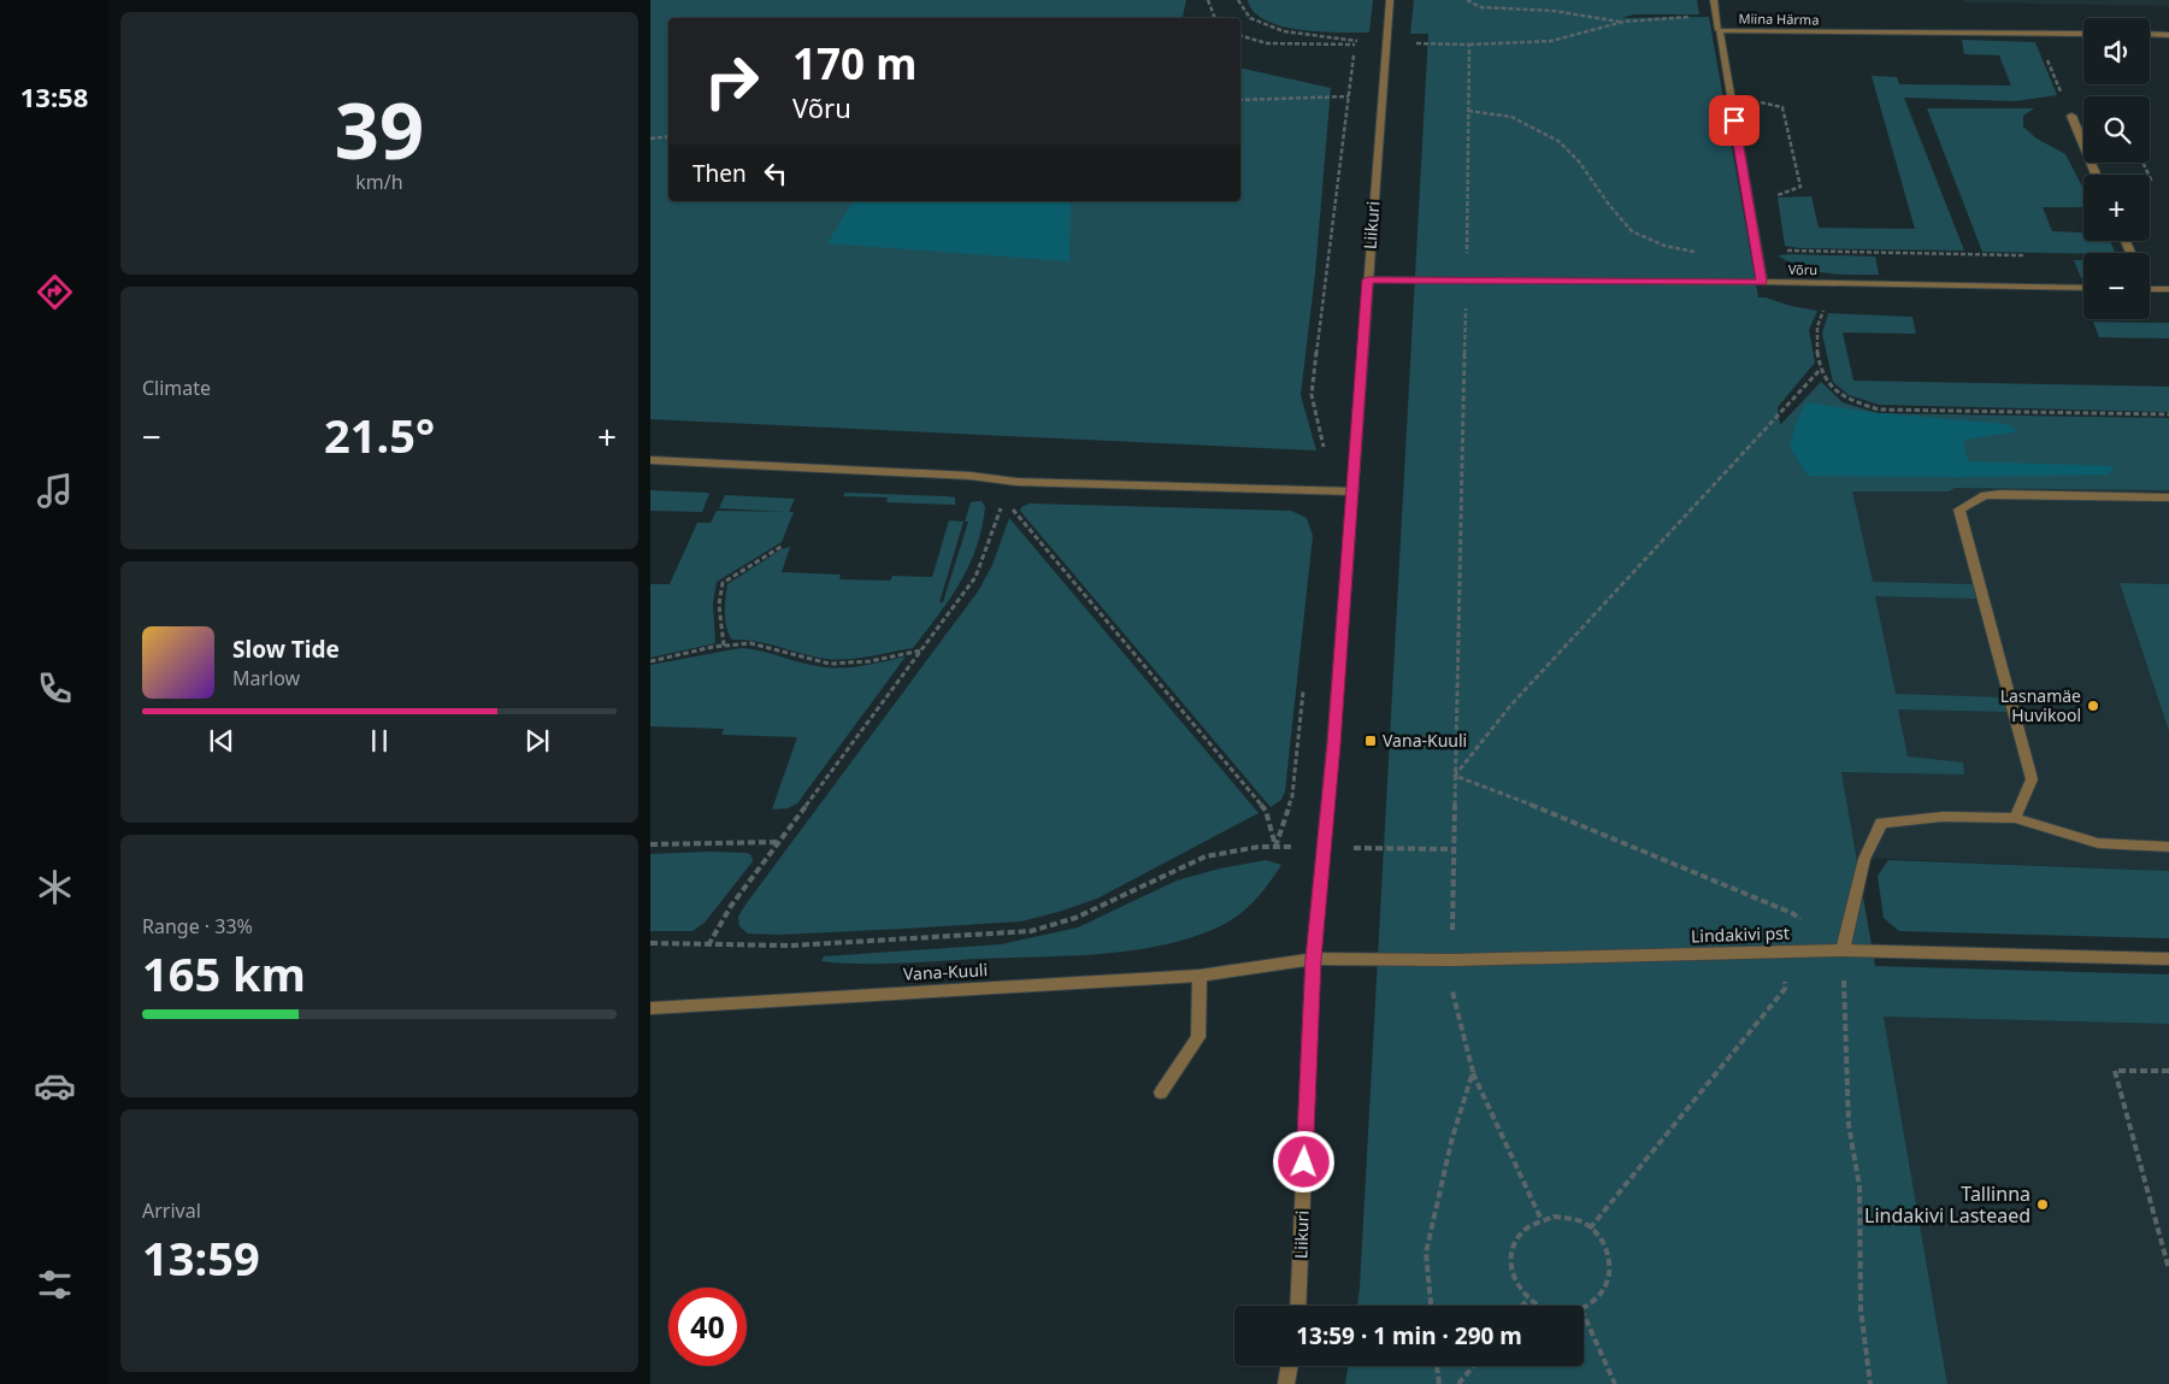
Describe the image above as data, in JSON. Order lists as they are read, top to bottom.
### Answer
{
  "streets": {
    "street": [
      "Miina Härma",
      "Liikuri",
      "Võru",
      "Lindakivi pst",
      "Vana-Kuuli"
    ]
  },
  "crossings": [
    ["Miina Härma", "Võru"],
    ["Liikuri", "Võru"],
    ["Liikuri", "Lindakivi pst"],
    ["Liikuri", "Vana-Kuuli"],
    ["Lindakivi pst", "Vana-Kuuli"]
  ],
  "places": {
    "other": ["Lasnamäe Huvikool", "Tallinna Lindakivi Lasteaed"],
    "transit": ["Vana-Kuuli"]
  },
  "page": {
    "tabs": "13:58",
    "tile": [
      ["39", "km/h"],
      "Climate",
      ["Range · 33%", "165 km"],
      ["Arrival", "13:59"]
    ],
    "map_buttons": ["+", "−"],
    "turn": ["170 m", "Võru"],
    "then": "Then",
    "heat": ["−", "21.5°", "+"],
    "song": ["Slow Tide", "Marlow"],
    "limit": "40",
    "trip": "13:59 · 1 min · 290 m"
  }
}
